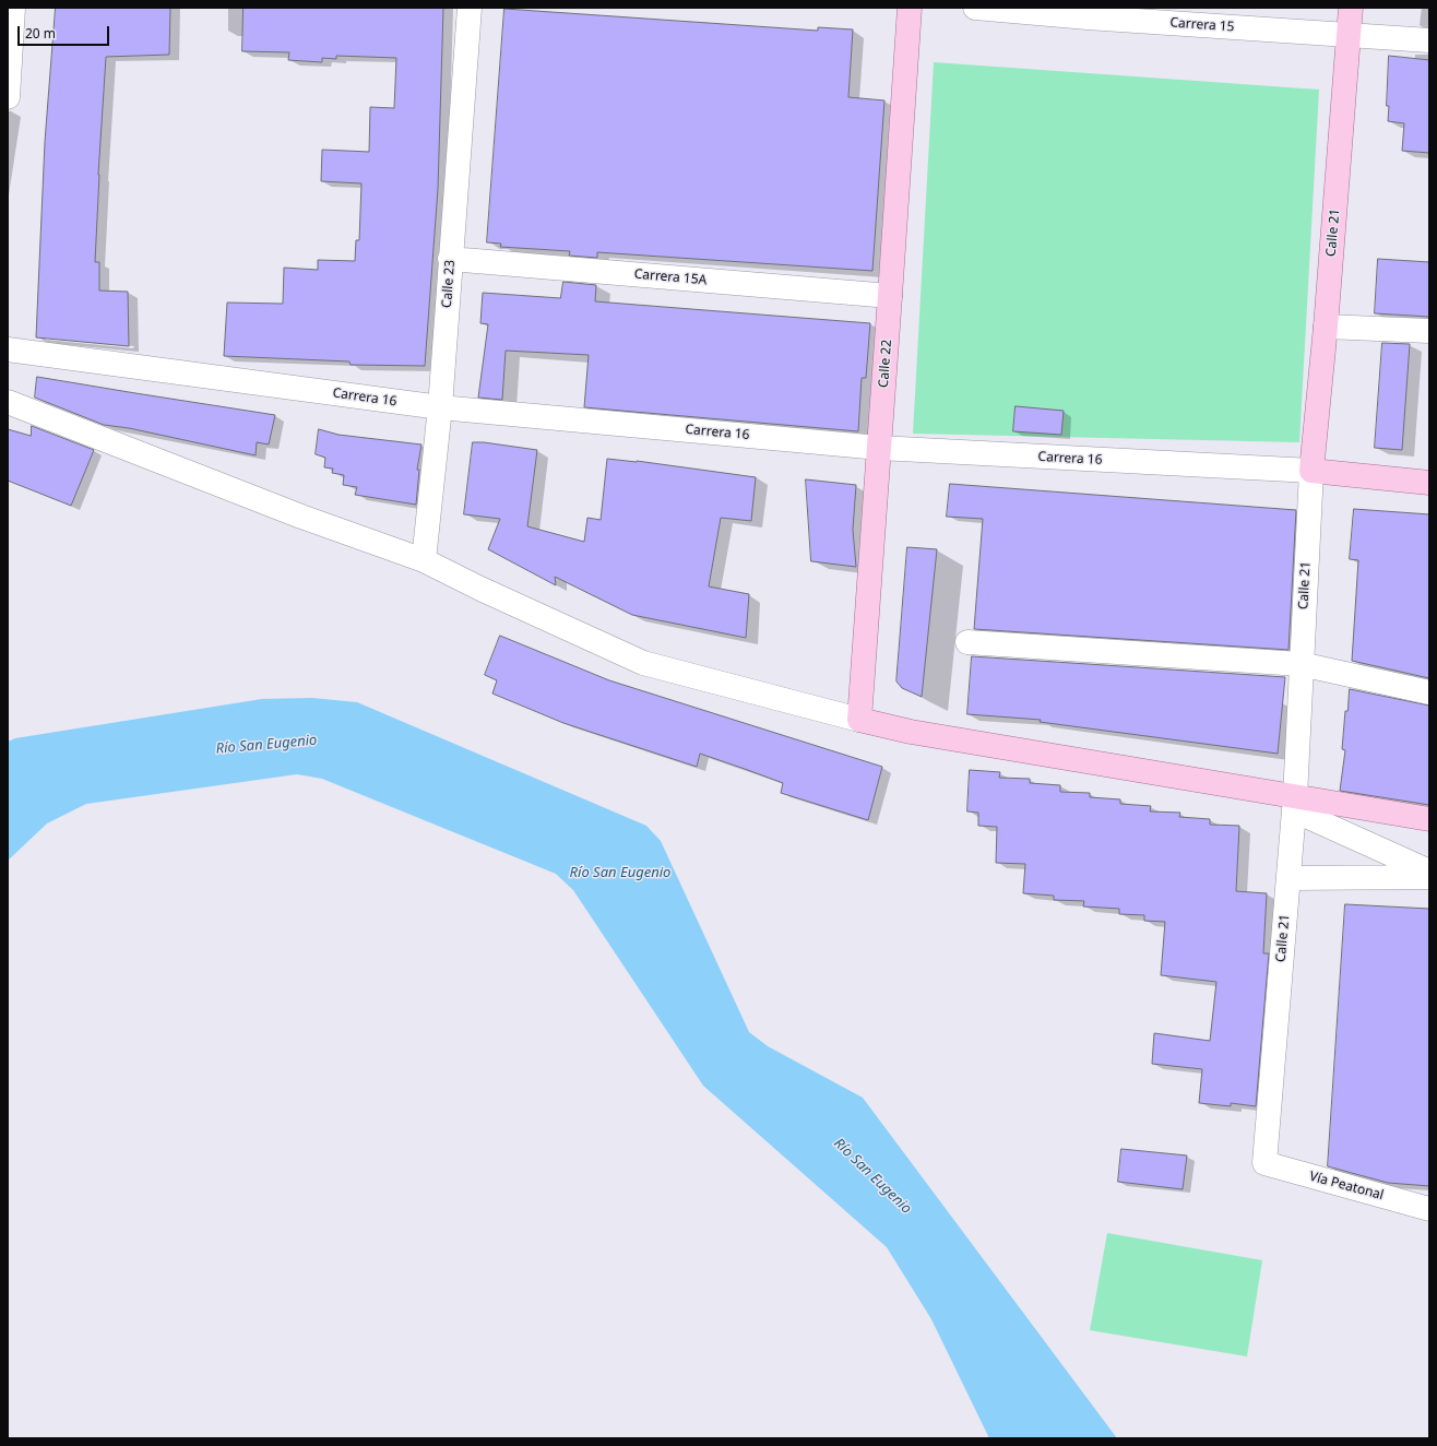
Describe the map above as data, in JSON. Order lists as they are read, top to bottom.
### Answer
{
  "streets": {
    "main road": ["Calle 21", "Calle 22", "Carrera 16"],
    "street": [
      "Carrera 15",
      "Carrera 15A",
      "Calle 23",
      "Vía Peatonal"
    ]
  },
  "crossings": [
    ["Carrera 15", "Calle 21"],
    ["Calle 21", "Carrera 16"],
    ["Calle 21", "Vía Peatonal"],
    ["Carrera 15A", "Calle 23"],
    ["Carrera 15A", "Calle 22"],
    ["Calle 23", "Carrera 16"],
    ["Calle 22", "Carrera 16"]
  ],
  "water": ["Río San Eugenio"],
  "scale_bar": "20 m"
}
